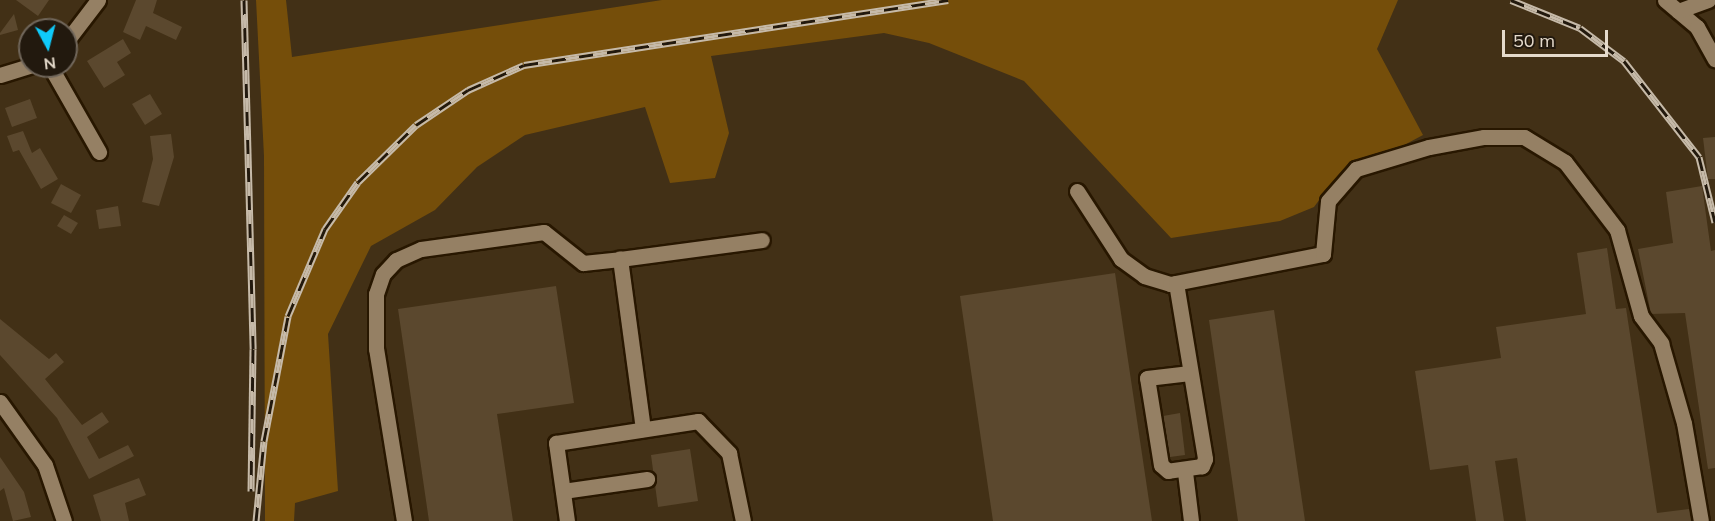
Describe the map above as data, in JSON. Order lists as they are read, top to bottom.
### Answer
{
  "scale_bar": "50 m",
  "north": "bottom"
}
